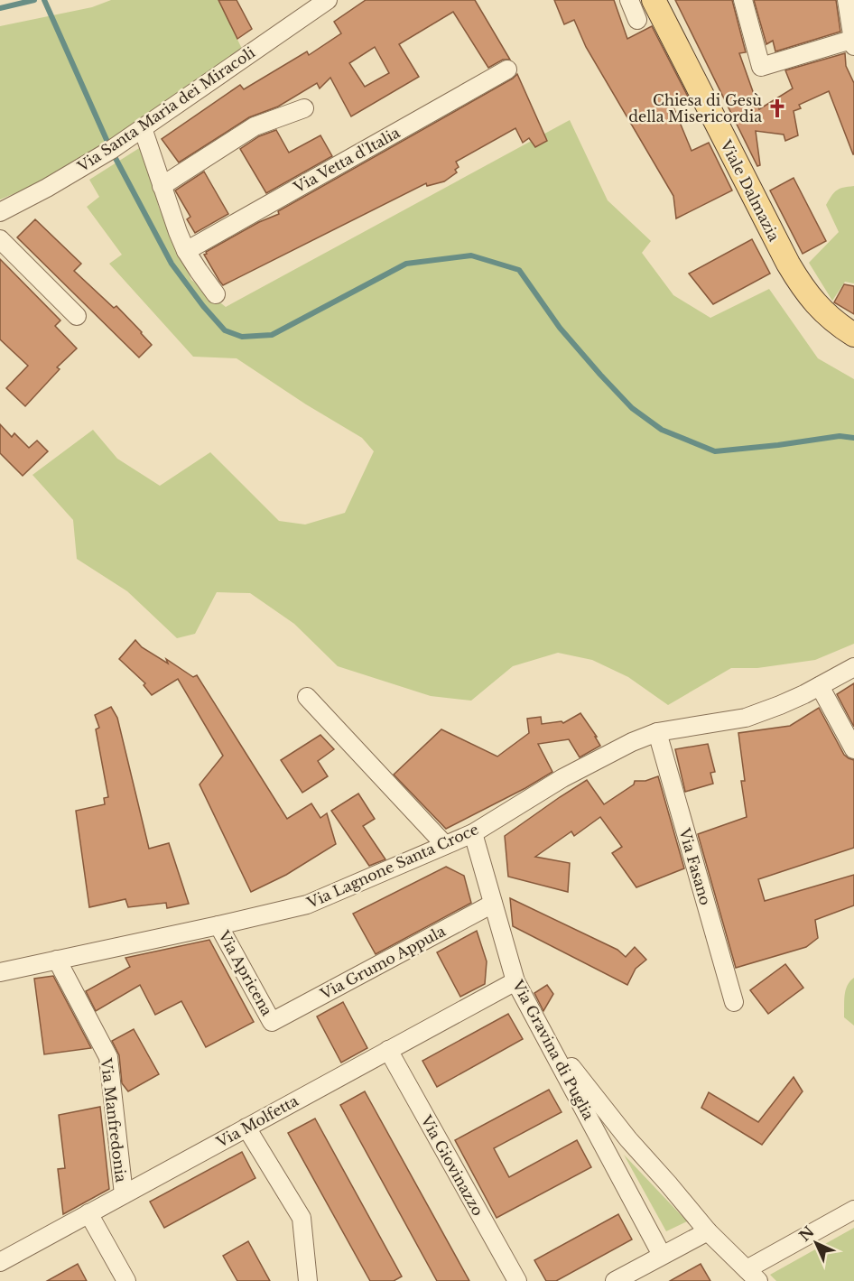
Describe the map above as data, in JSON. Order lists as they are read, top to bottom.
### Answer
{
  "streets": {
    "main road": ["Viale Dalmazia"],
    "street": [
      "Via Santa Maria dei Miracoli",
      "Via Vetta d'Italia",
      "Via Lagnone Santa Croce",
      "Via Fasano",
      "Via Grumo Appula",
      "Via Apricena",
      "Via Gravina di Puglia",
      "Via Manfredonia",
      "Via Molfetta",
      "Via Giovinazzo"
    ]
  },
  "crossings": [
    ["Via Lagnone Santa Croce", "Via Fasano"],
    ["Via Lagnone Santa Croce", "Via Apricena"],
    ["Via Lagnone Santa Croce", "Via Gravina di Puglia"],
    ["Via Lagnone Santa Croce", "Via Manfredonia"],
    ["Via Grumo Appula", "Via Apricena"],
    ["Via Grumo Appula", "Via Gravina di Puglia"],
    ["Via Gravina di Puglia", "Via Molfetta"],
    ["Via Manfredonia", "Via Molfetta"],
    ["Via Molfetta", "Via Giovinazzo"]
  ],
  "places": {
    "church": ["Chiesa di Gesù della Misericordia"]
  },
  "north": "top left"
}
